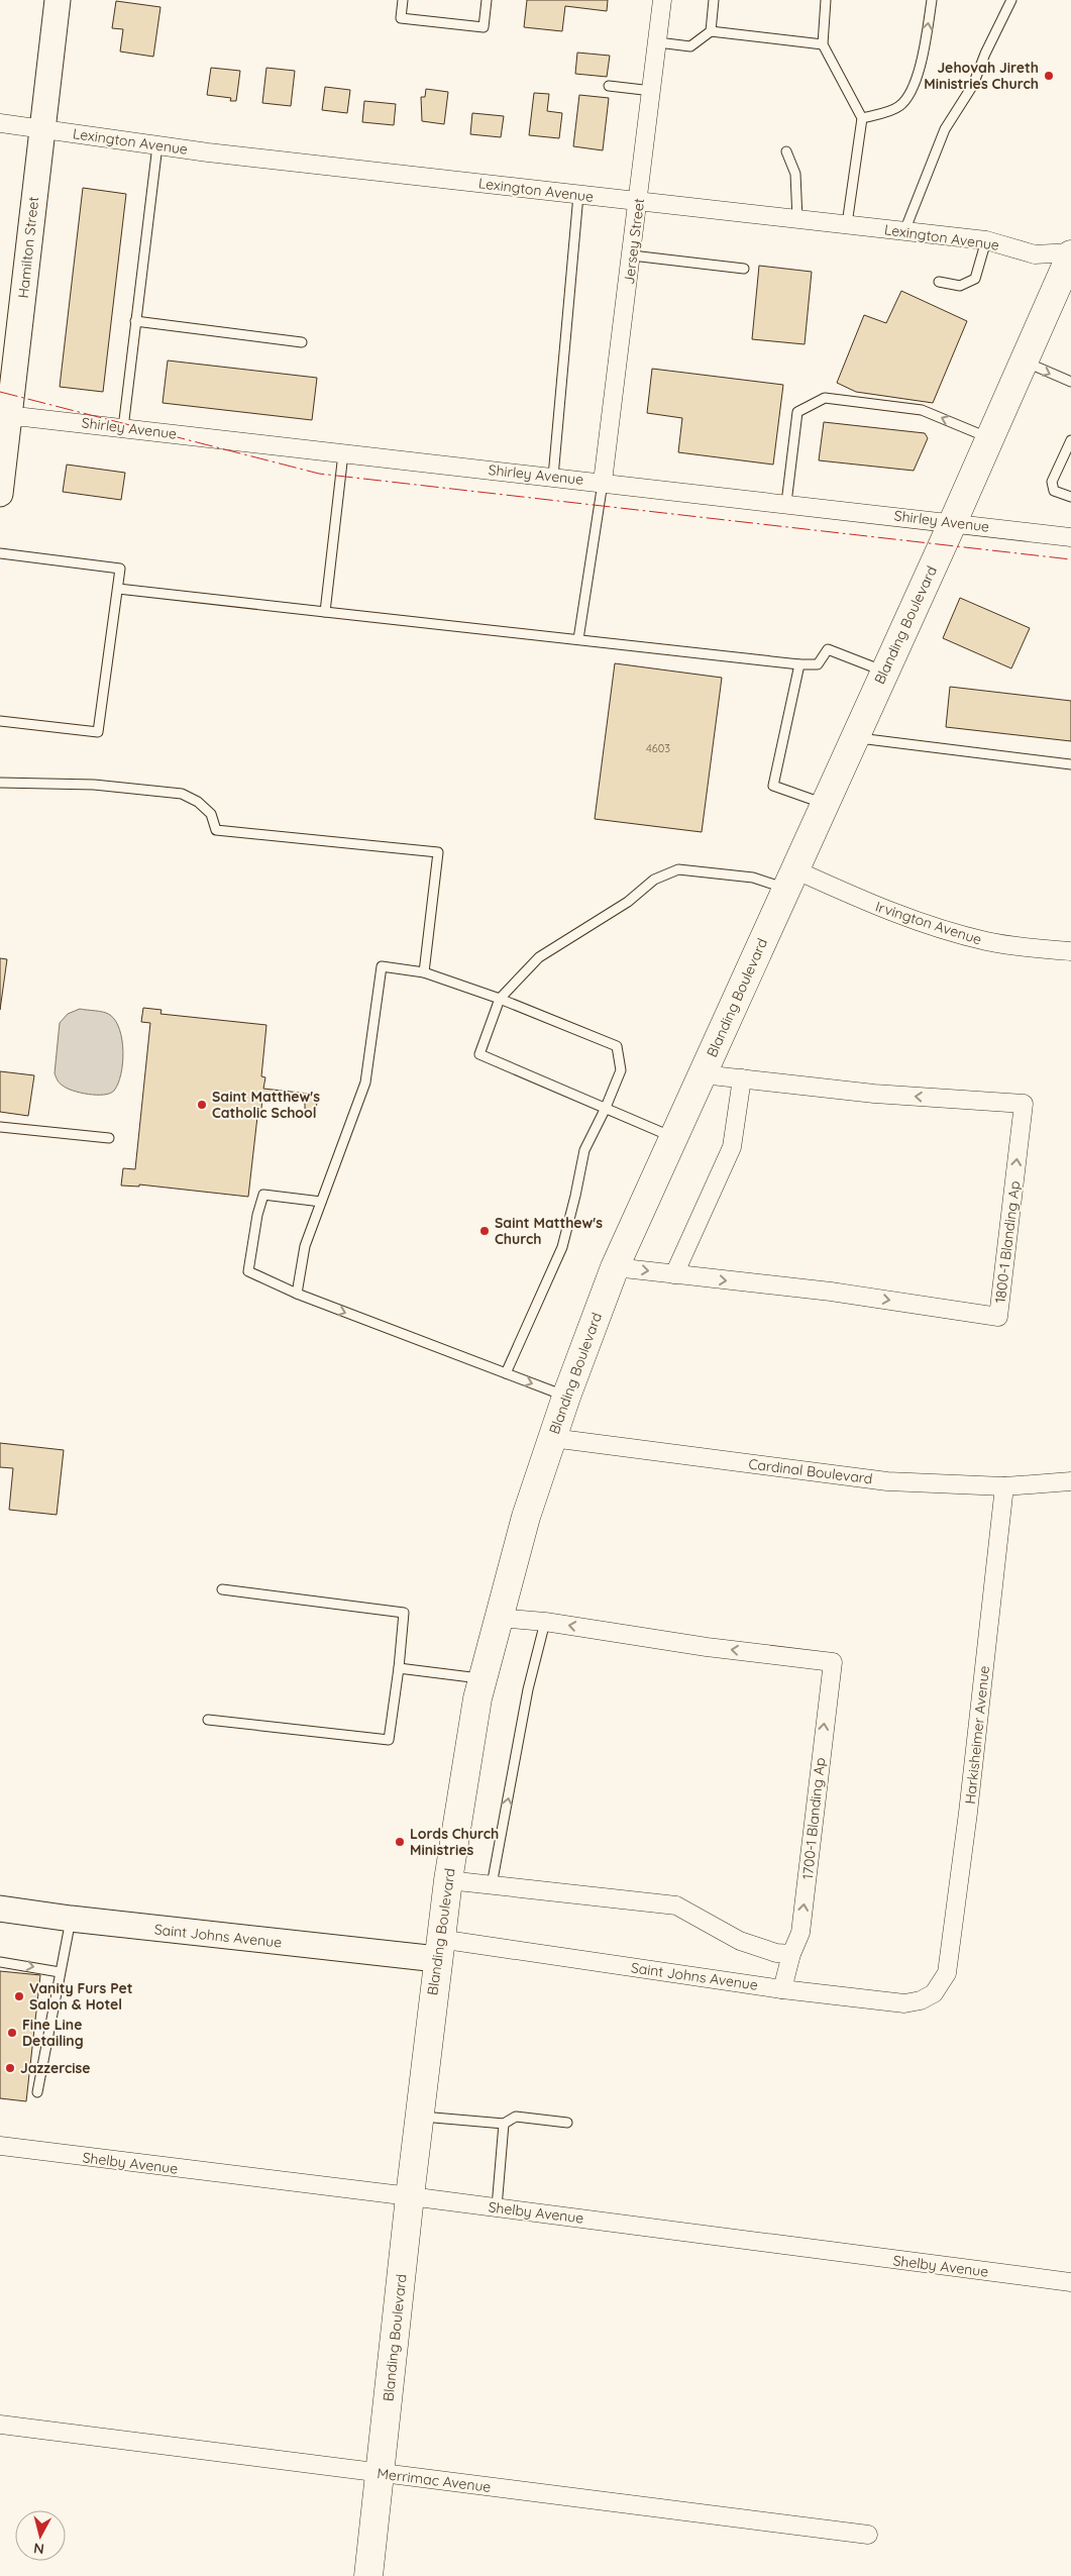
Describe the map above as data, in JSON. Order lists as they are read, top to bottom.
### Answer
{
  "streets": {
    "main road": ["Blanding Boulevard"],
    "street": [
      "Lexington Avenue",
      "Jersey Street",
      "Hamilton Street",
      "Shirley Avenue",
      "Irvington Avenue",
      "1800-1 Blanding Ap",
      "Cardinal Boulevard",
      "Harkisheimer Avenue",
      "1700-1 Blanding Ap",
      "Saint Johns Avenue",
      "Shelby Avenue",
      "Merrimac Avenue"
    ]
  },
  "crossings": [
    ["Lexington Avenue", "Jersey Street"],
    ["Lexington Avenue", "Hamilton Street"],
    ["Lexington Avenue", "Blanding Boulevard"],
    ["Jersey Street", "Shirley Avenue"],
    ["Hamilton Street", "Shirley Avenue"],
    ["Shirley Avenue", "Blanding Boulevard"],
    ["Blanding Boulevard", "Irvington Avenue"],
    ["Blanding Boulevard", "1800-1 Blanding Ap"],
    ["Blanding Boulevard", "Cardinal Boulevard"],
    ["Blanding Boulevard", "1700-1 Blanding Ap"],
    ["Blanding Boulevard", "Saint Johns Avenue"],
    ["Blanding Boulevard", "Shelby Avenue"],
    ["Blanding Boulevard", "Merrimac Avenue"],
    ["Cardinal Boulevard", "Harkisheimer Avenue"],
    ["Harkisheimer Avenue", "Saint Johns Avenue"]
  ],
  "places": [
    "Jehovah Jireth Ministries Church",
    "Saint Matthew's Catholic School",
    "Saint Matthew's Church",
    "Lords Church Ministries",
    "Vanity Furs Pet Salon & Hotel",
    "Fine Line Detailing",
    "Jazzercise"
  ],
  "house_numbers": ["4603"],
  "north": "bottom"
}
